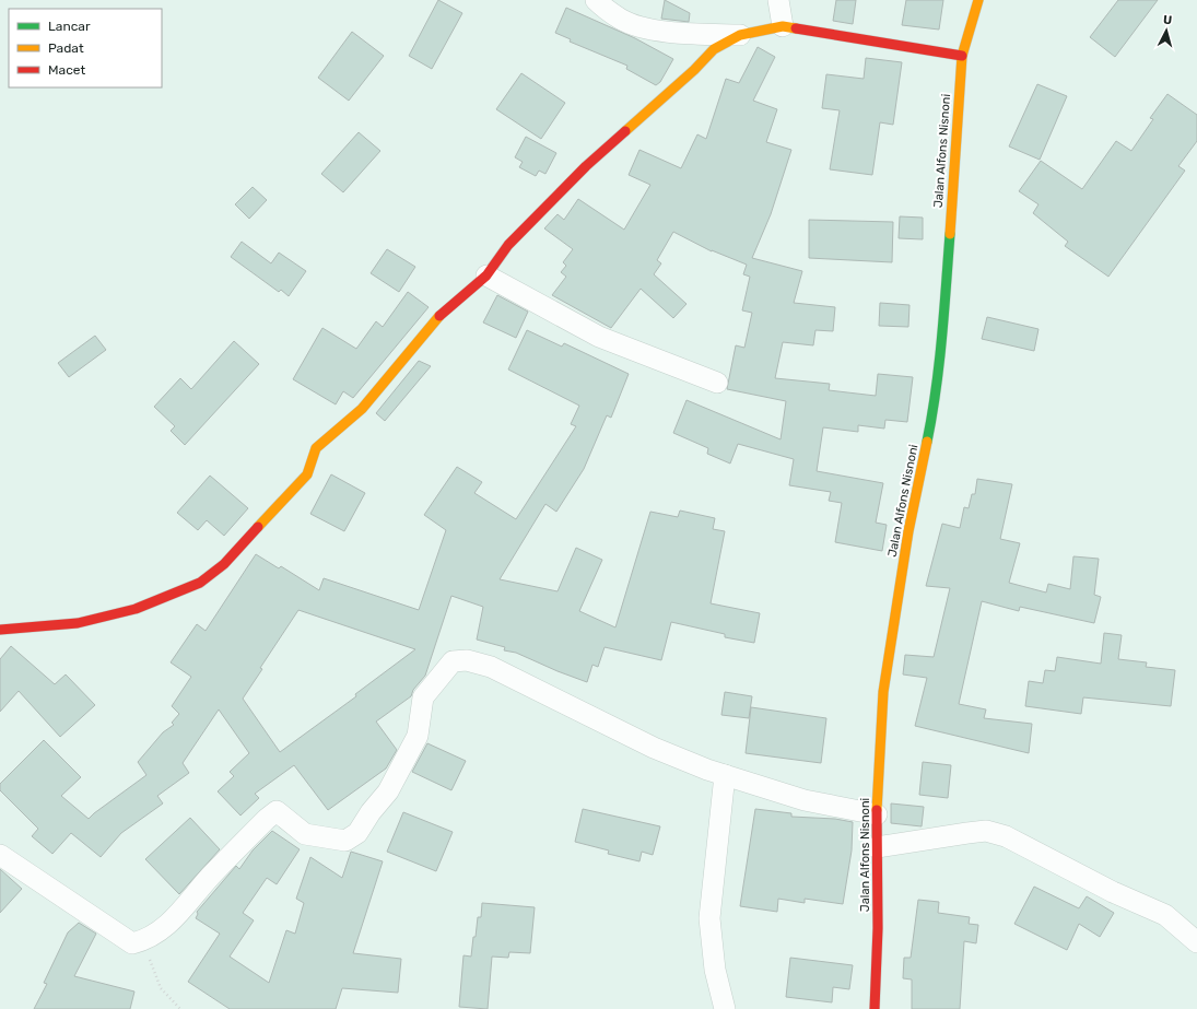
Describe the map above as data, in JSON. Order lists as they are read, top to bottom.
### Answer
{
  "streets": {
    "street": ["Jalan Alfons Nisnoni"]
  },
  "legend": ["Lancar", "Padat", "Macet"],
  "north": "top"
}
